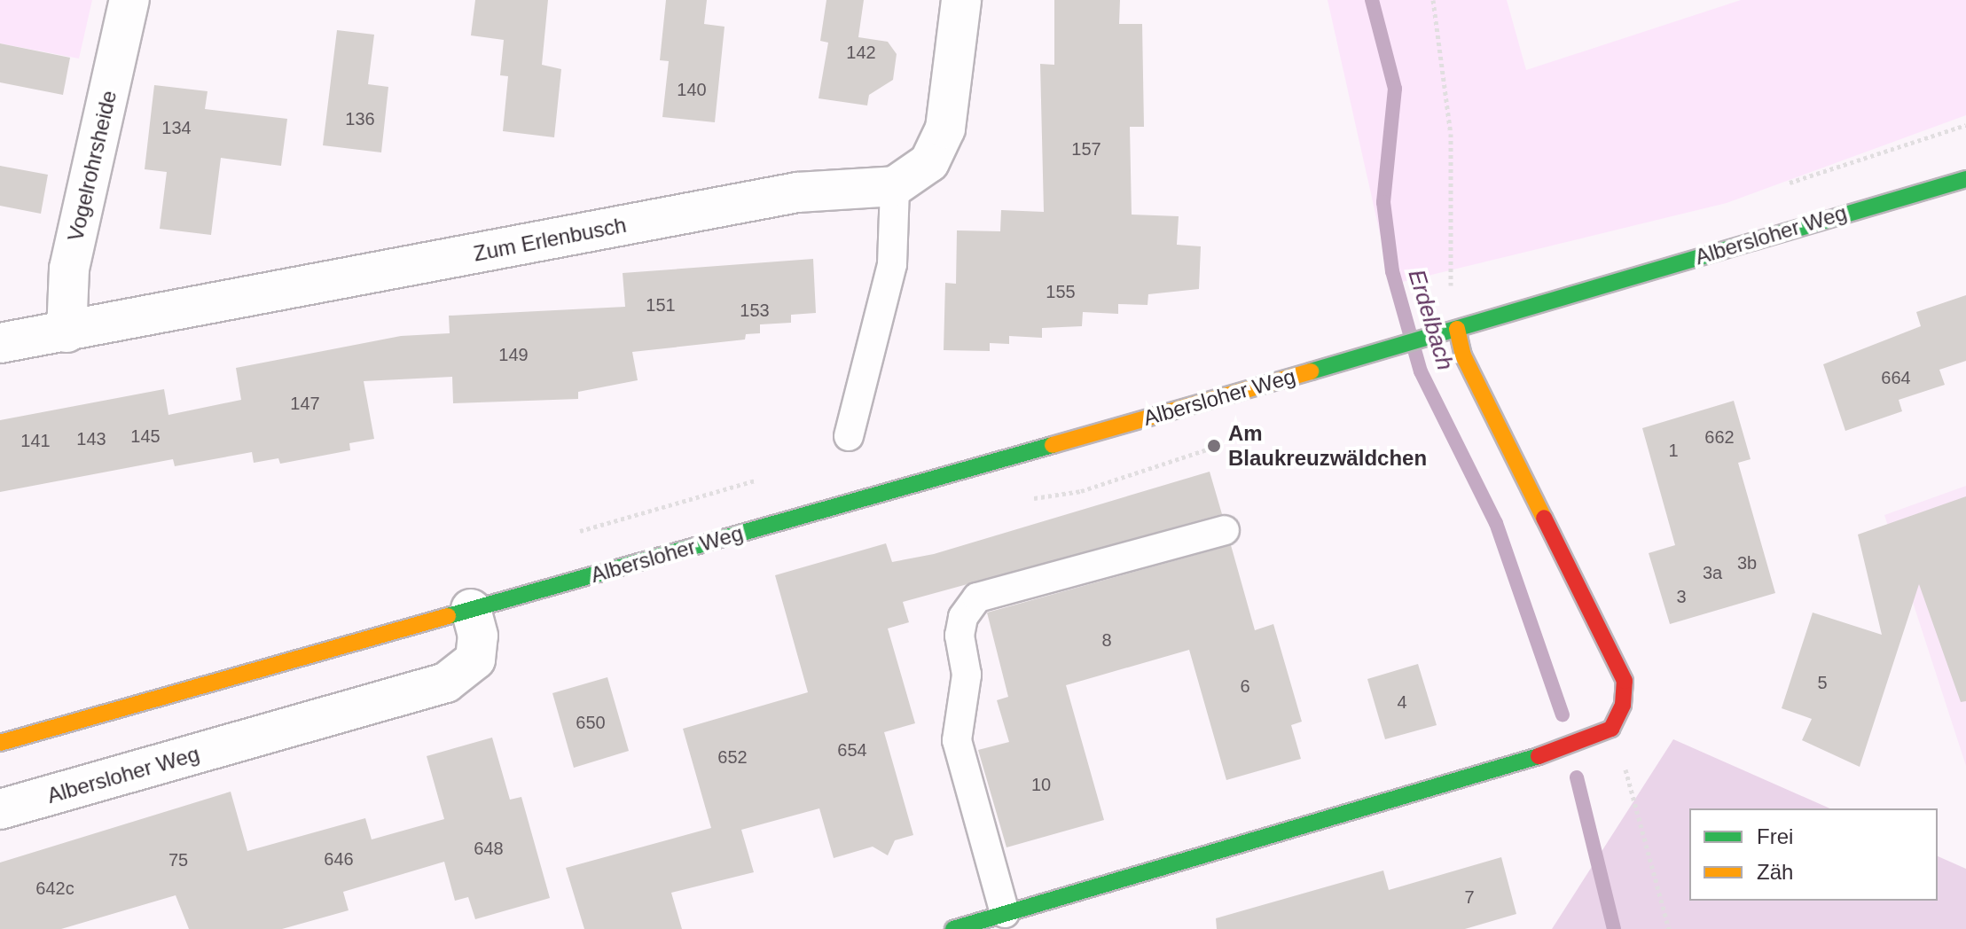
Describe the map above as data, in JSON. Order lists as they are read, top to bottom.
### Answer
{
  "streets": {
    "main road": ["Albersloher Weg"],
    "street": ["Vogelrohrsheide", "Zum Erlenbusch"]
  },
  "crossings": [
    ["Vogelrohrsheide", "Zum Erlenbusch"]
  ],
  "water": ["Erdelbach"],
  "places": ["Am Blaukreuzwäldchen"],
  "house_numbers": [
    "142",
    "140",
    "136",
    "134",
    "157",
    "155",
    "151",
    "153",
    "149",
    "664",
    "147",
    "145",
    "662",
    "143",
    "141",
    "1",
    "3b",
    "3a",
    "3",
    "8",
    "5",
    "6",
    "4",
    "650",
    "654",
    "652",
    "10",
    "648",
    "646",
    "75",
    "642c",
    "7"
  ],
  "legend": ["Frei", "Zäh"]
}
